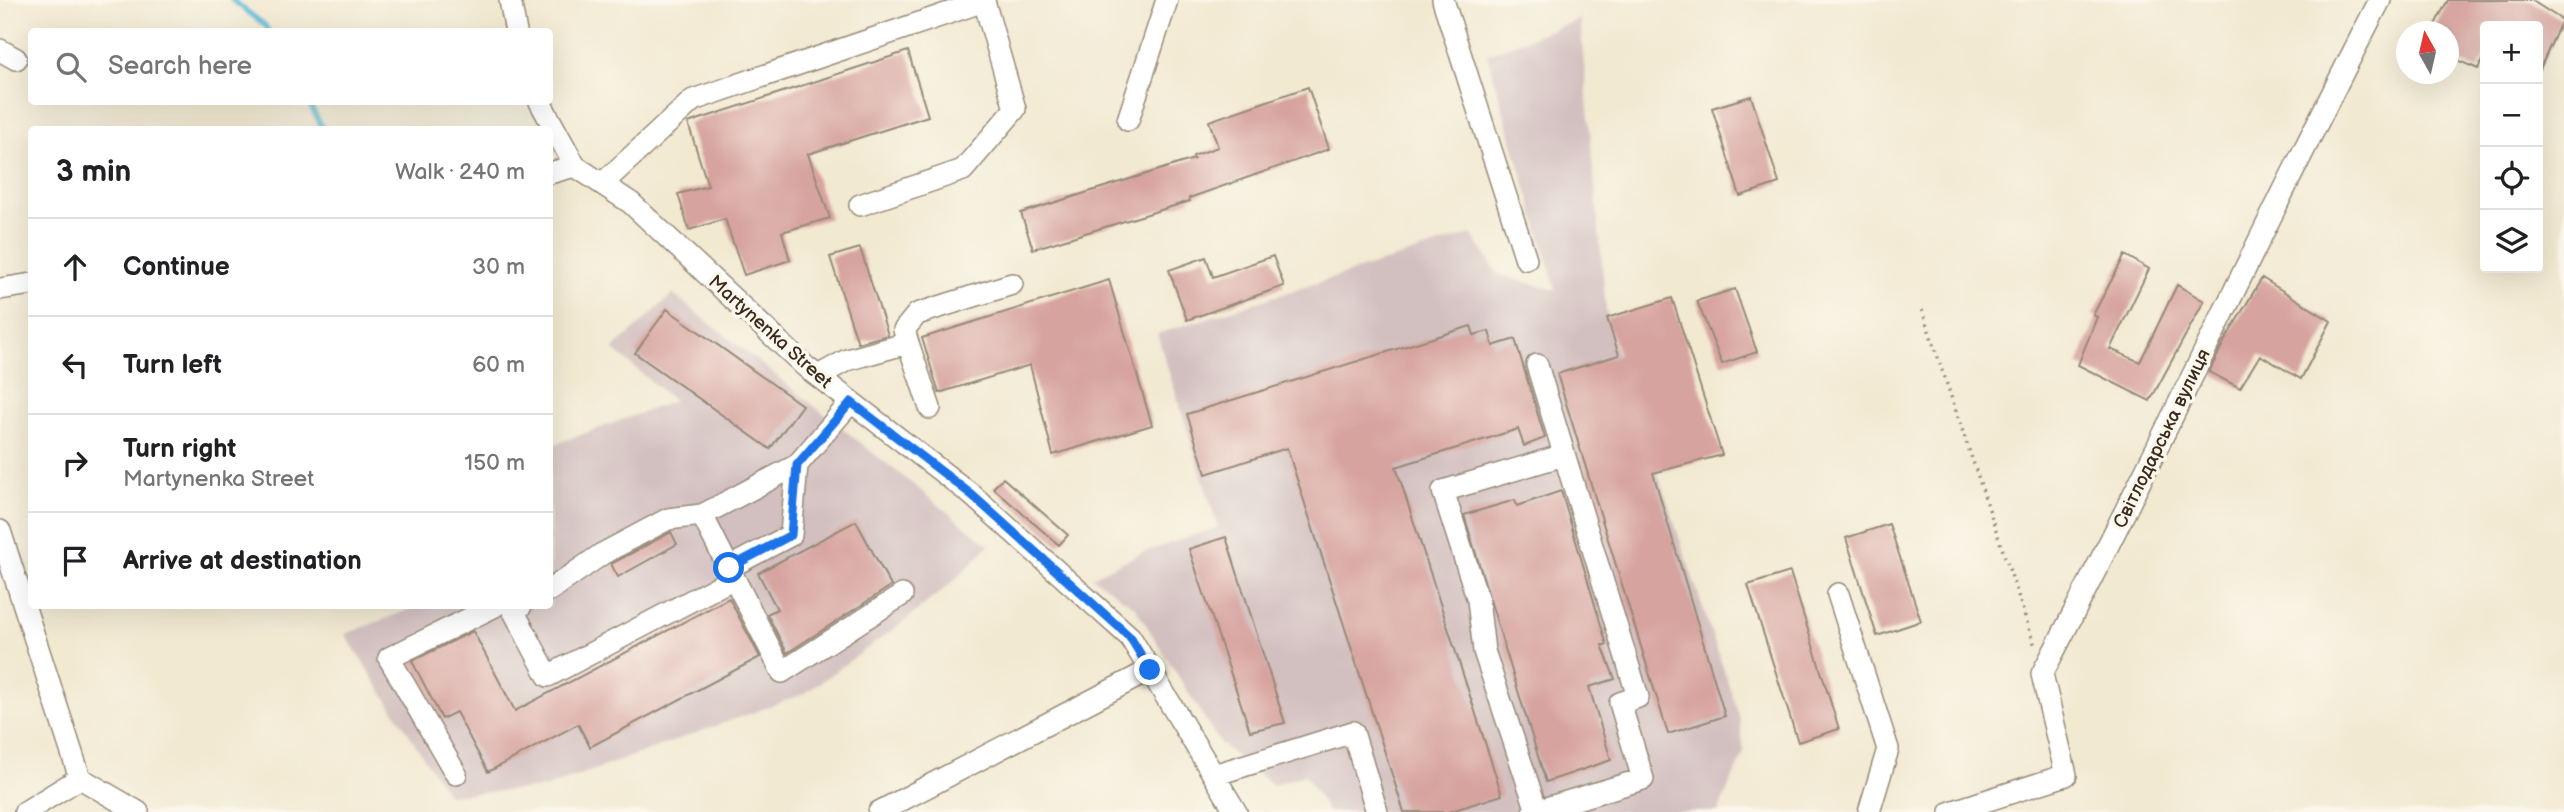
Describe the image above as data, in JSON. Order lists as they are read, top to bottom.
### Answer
{
  "streets": {
    "street": ["Martynenka Street", "Світлодарська вулиця"]
  },
  "north": "top",
  "page": {
    "map_buttons": ["+", "−"],
    "search": "Search here",
    "heading": ["3 min", "Walk · 240 m"],
    "list": [
      ["Continue", "30 m"],
      ["Turn left", "60 m"],
      ["Turn right", "Martynenka Street", "150 m"],
      "Arrive at destination"
    ]
  }
}
